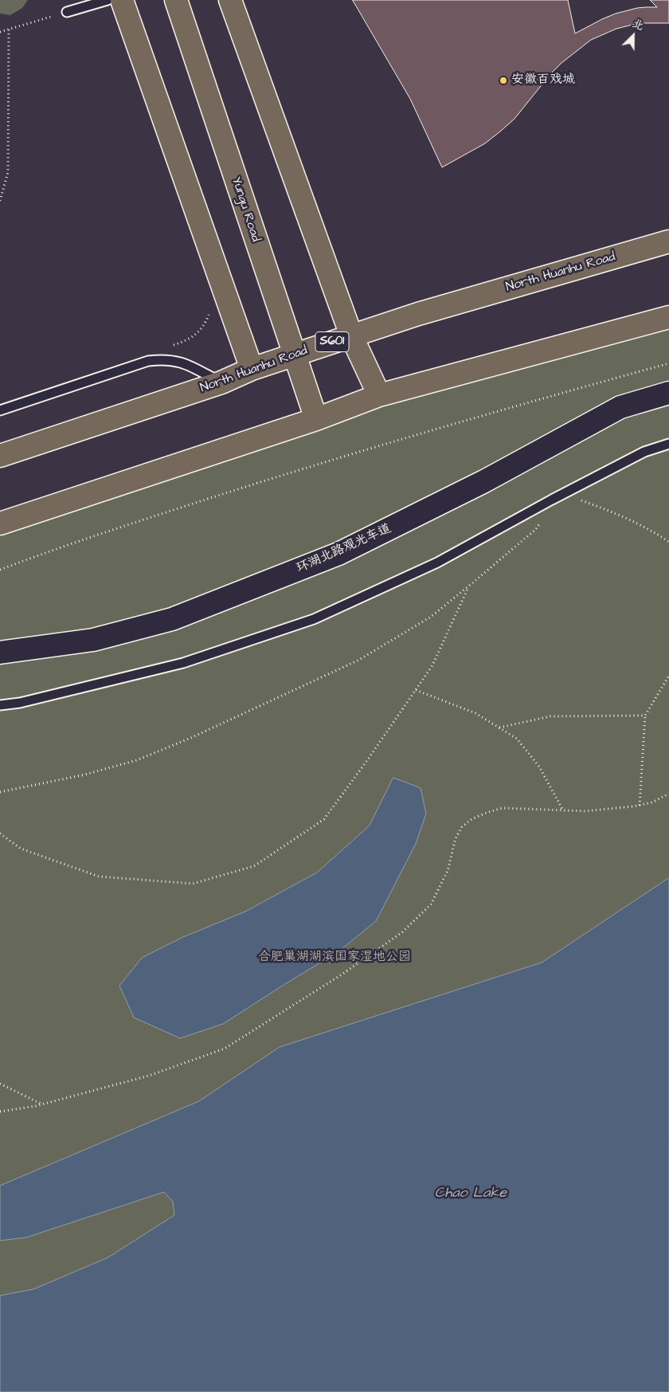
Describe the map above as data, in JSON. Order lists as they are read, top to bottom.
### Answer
{
  "streets": {
    "main road": ["Yungu Road", "North Huanhu Road", "S601"],
    "street": ["环湖北路观光车道"]
  },
  "crossings": [
    ["Yungu Road", "North Huanhu Road"]
  ],
  "water": ["Chao Lake"],
  "parks": ["合肥巢湖湖滨国家湿地公园"],
  "places": ["安徽百戏城"],
  "north": "top right"
}
